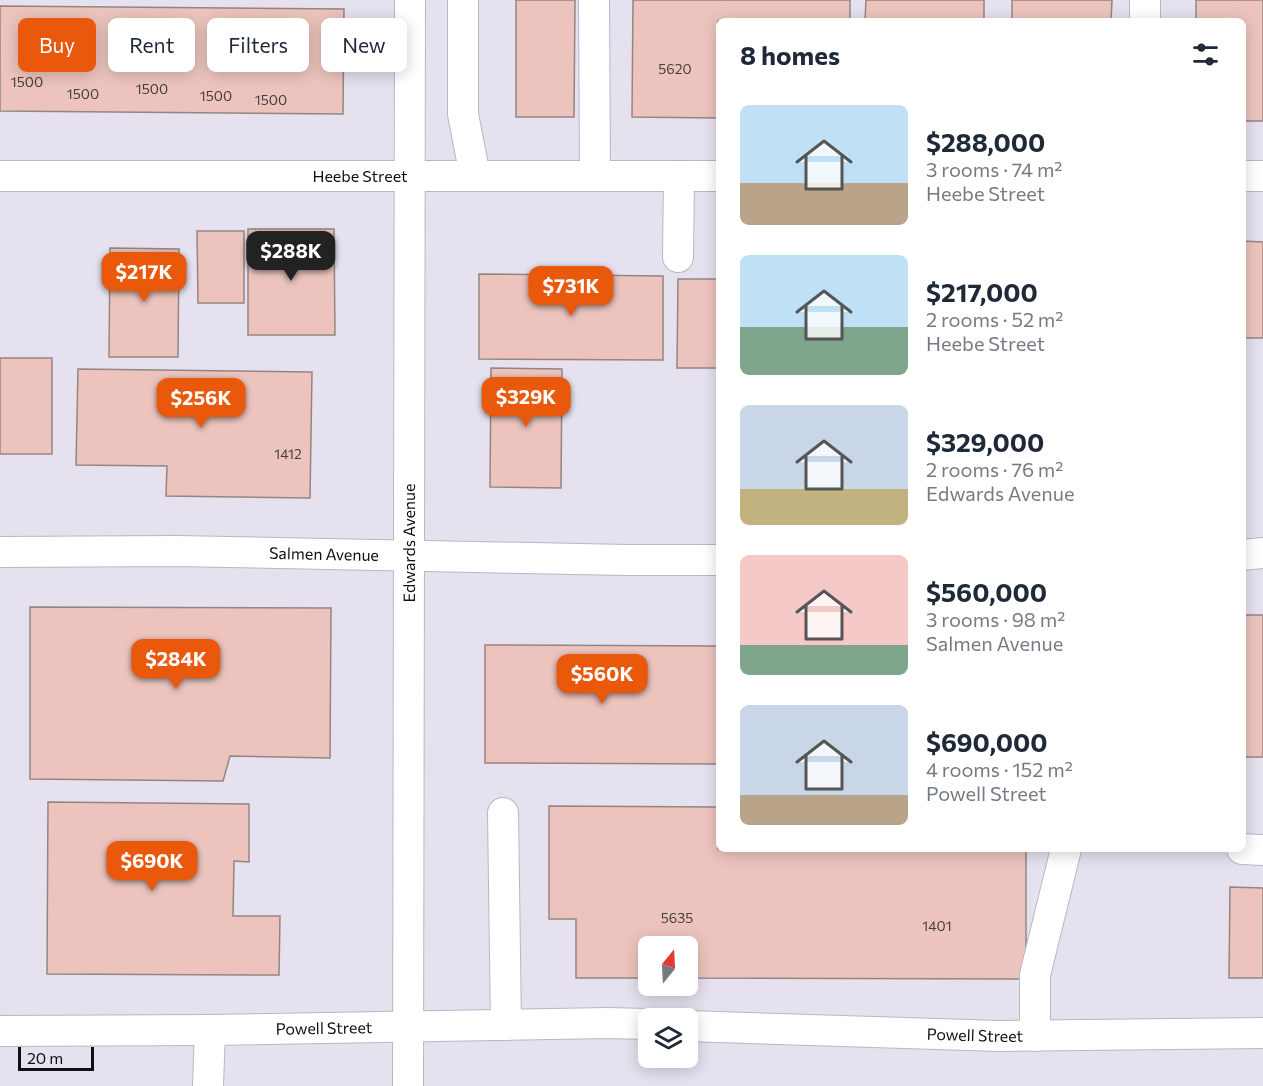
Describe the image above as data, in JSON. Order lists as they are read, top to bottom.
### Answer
{
  "streets": {
    "street": [
      "Heebe Street",
      "Edwards Avenue",
      "Salmen Avenue",
      "Powell Street"
    ]
  },
  "crossings": [
    ["Heebe Street", "Edwards Avenue"],
    ["Edwards Avenue", "Salmen Avenue"],
    ["Edwards Avenue", "Powell Street"]
  ],
  "house_numbers": [
    "5620",
    "1500",
    "1500",
    "1500",
    "1500",
    "1500",
    "1412",
    "5635",
    "1401"
  ],
  "scale_bar": "20 m",
  "north": "top",
  "page": {
    "chip": [
      "Buy",
      "Rent",
      "Filters",
      "New"
    ],
    "heading": "8 homes",
    "list": [
      {
        "name": "$288,000",
        "note": "3 rooms · 74 m² · Heebe Street"
      },
      {
        "name": "$217,000",
        "note": "2 rooms · 52 m² · Heebe Street"
      },
      {
        "name": "$329,000",
        "note": "2 rooms · 76 m² · Edwards Avenue"
      },
      {
        "name": "$560,000",
        "note": "3 rooms · 98 m² · Salmen Avenue"
      },
      {
        "name": "$690,000",
        "note": "4 rooms · 152 m² · Powell Street"
      }
    ],
    "price": [
      "$288K",
      "$217K",
      "$731K",
      "$329K",
      "$256K",
      "$284K",
      "$560K",
      "$690K"
    ],
    "scale": "20 m"
  }
}
